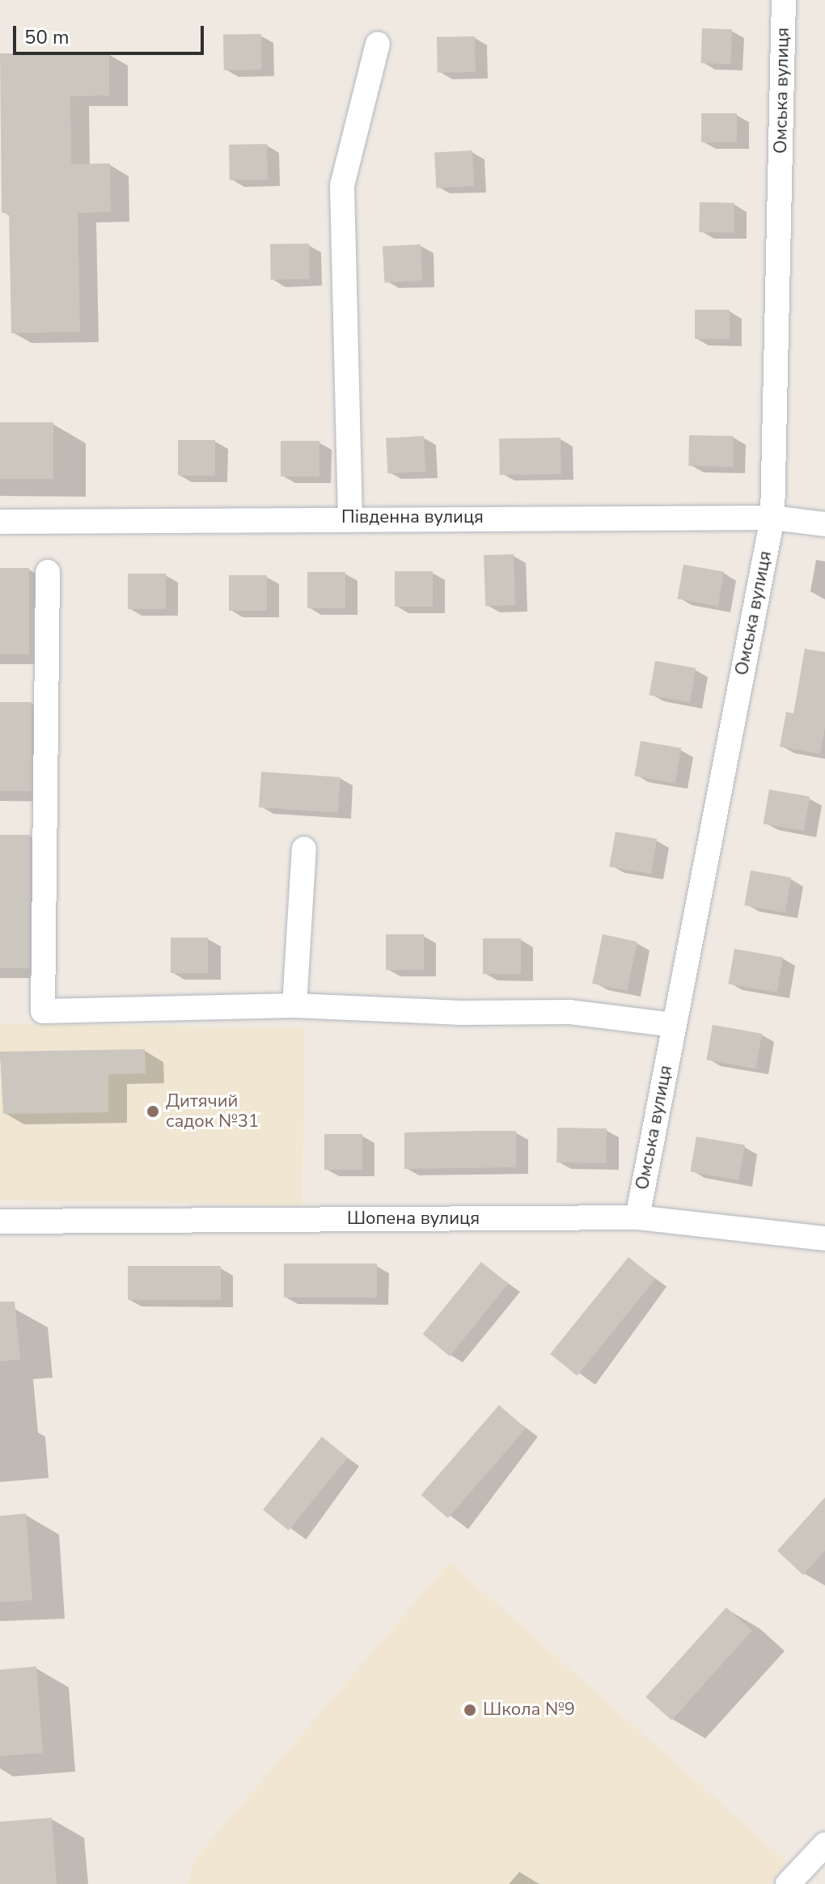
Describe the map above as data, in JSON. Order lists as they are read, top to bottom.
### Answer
{
  "streets": {
    "street": ["Омська вулиця", "Південна вулиця", "Шопена вулиця"]
  },
  "crossings": [
    ["Омська вулиця", "Південна вулиця"],
    ["Омська вулиця", "Шопена вулиця"]
  ],
  "places": ["Дитячий садок №31", "Школа №9"],
  "scale_bar": "50 m"
}
